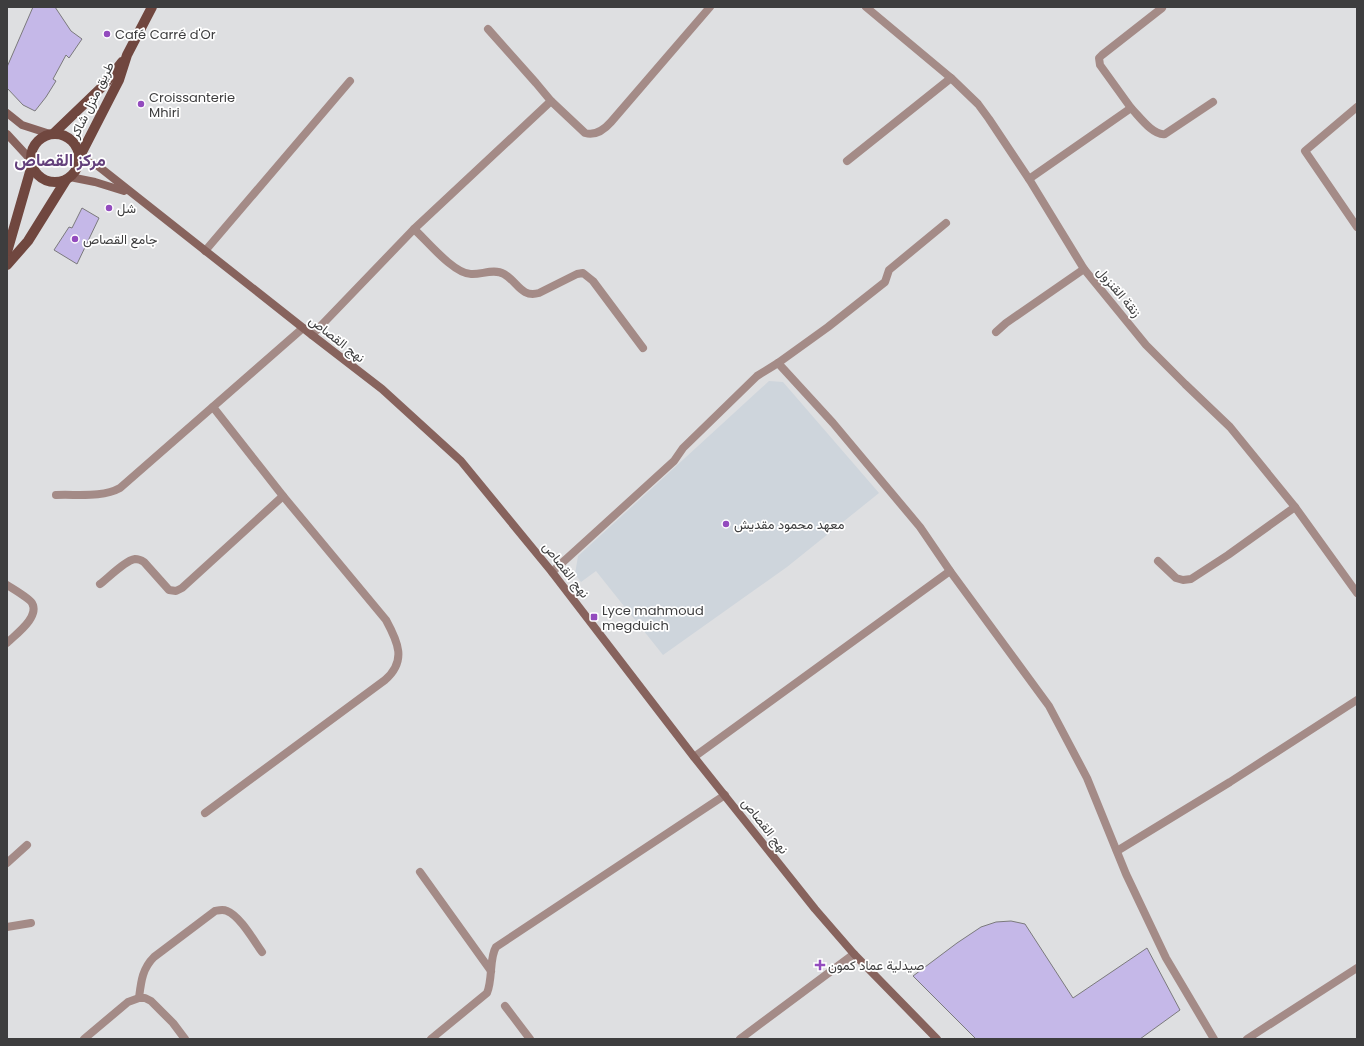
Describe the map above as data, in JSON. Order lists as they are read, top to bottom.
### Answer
{
  "streets": {
    "main road": ["طريق منزل شاكر"],
    "street": ["زنقة القنزول", "نهج القصاص"]
  },
  "crossings": [
    ["طريق منزل شاكر", "نهج القصاص"]
  ],
  "districts": ["مركز القصاص"],
  "places": {
    "other": [
      "Café Carré d'Or",
      "Croissanterie Mhiri",
      "شل",
      "جامع القصاص",
      "معهد محمود مقديش"
    ],
    "transit": ["Lyce mahmoud megduich"],
    "health": ["صيدلية عماد كمون"]
  }
}
